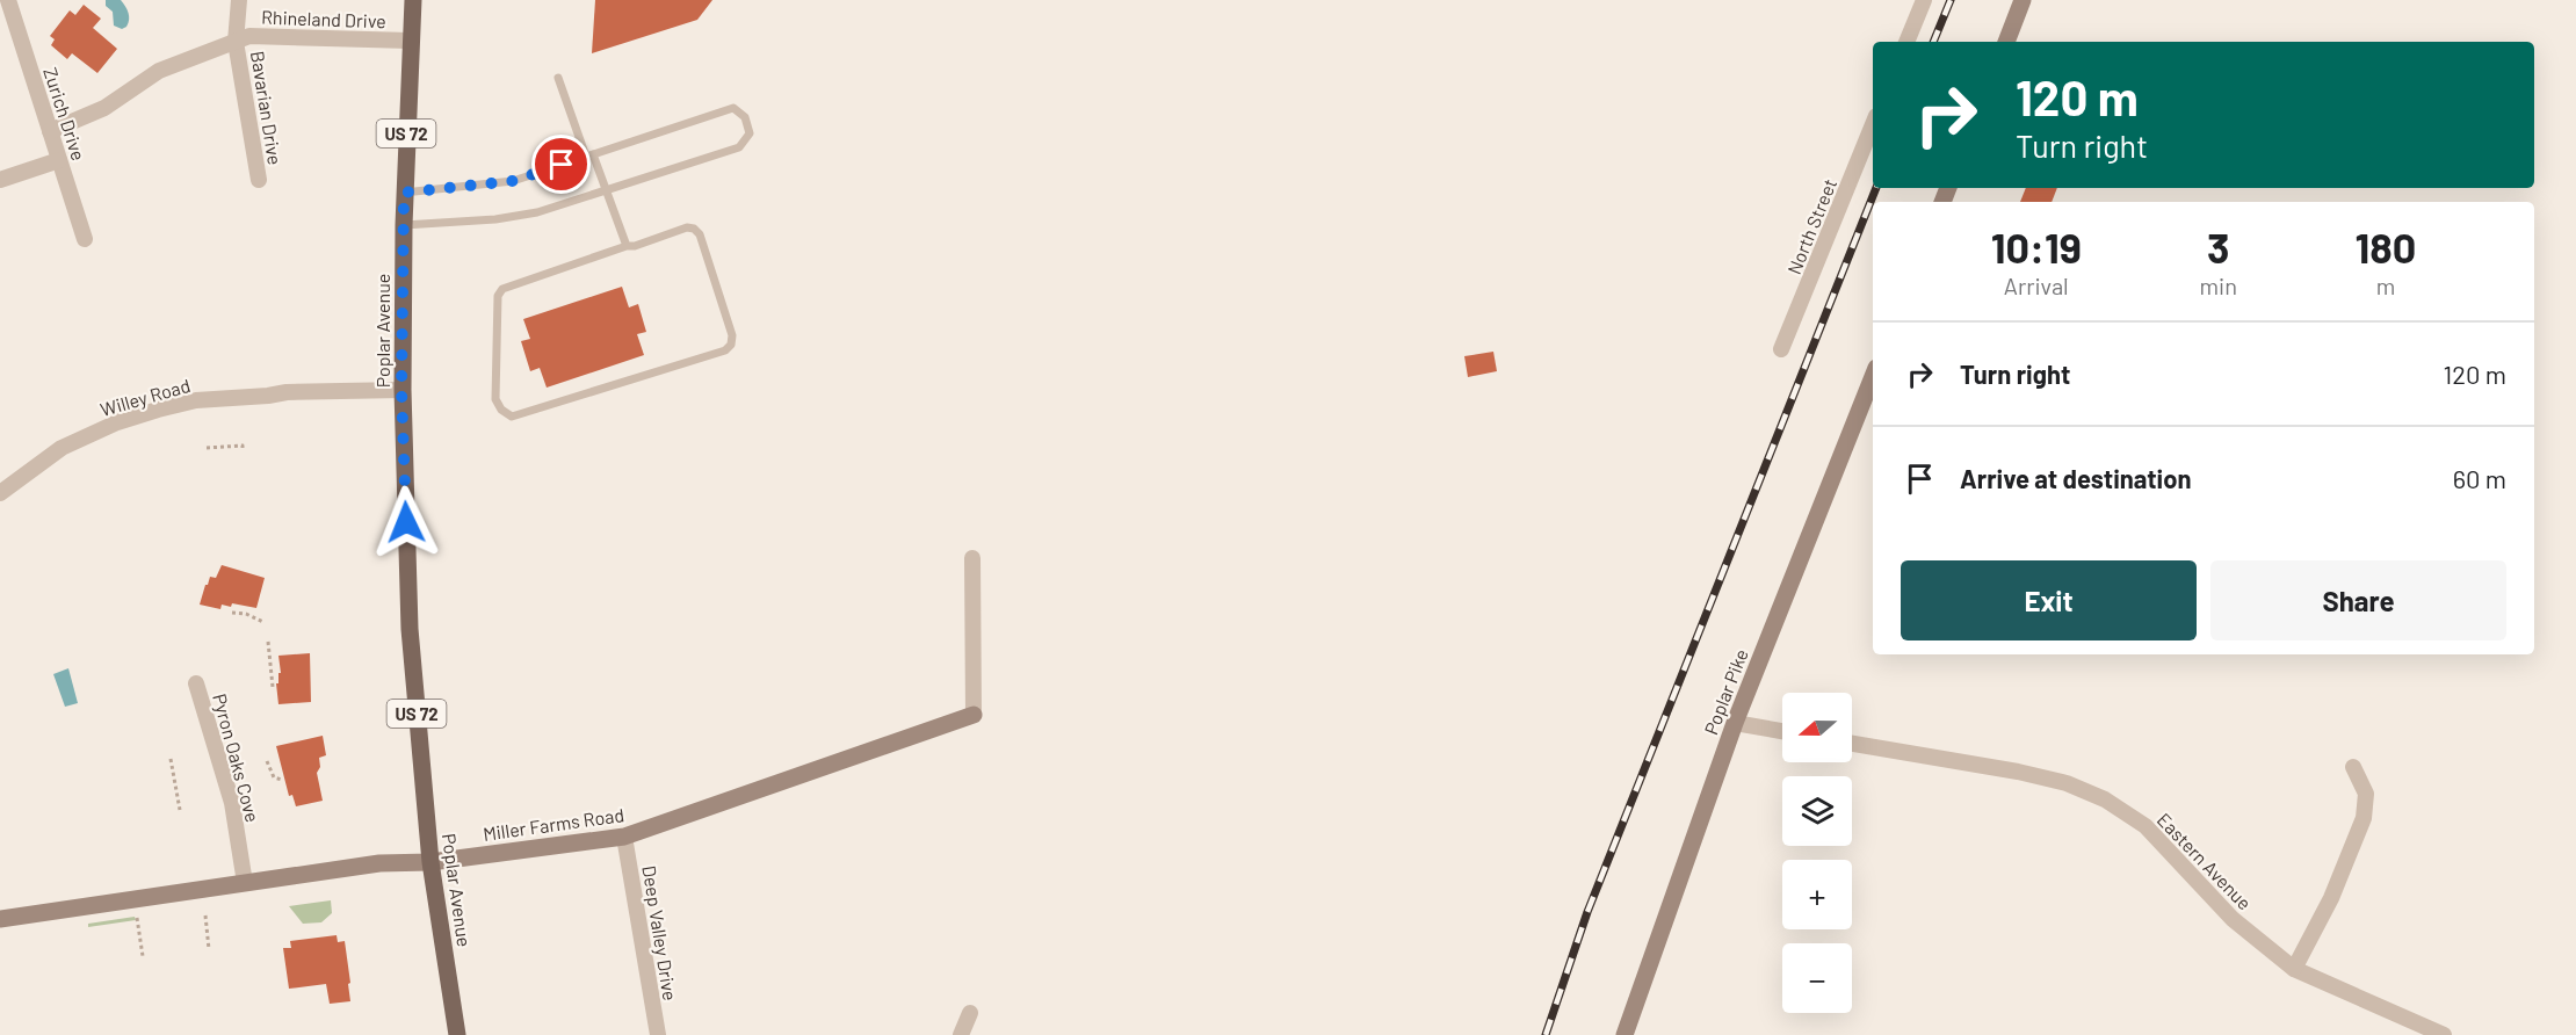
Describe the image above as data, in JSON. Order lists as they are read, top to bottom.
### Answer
{
  "streets": {
    "main road": ["US 72", "Poplar Avenue"],
    "street": [
      "Rhineland Drive",
      "Bavarian Drive",
      "Zurich Drive",
      "North Street",
      "Willey Road",
      "Poplar Pike",
      "Pyron Oaks Cove",
      "Miller Farms Road",
      "Eastern Avenue",
      "Deep Valley Drive"
    ]
  },
  "crossings": [
    ["Rhineland Drive", "Bavarian Drive"],
    ["Rhineland Drive", "Zurich Drive"],
    ["Rhineland Drive", "Poplar Avenue"],
    ["Poplar Avenue", "Willey Road"],
    ["Poplar Avenue", "Miller Farms Road"],
    ["Pyron Oaks Cove", "Miller Farms Road"],
    ["Miller Farms Road", "Deep Valley Drive"]
  ],
  "north": "left",
  "page": {
    "turn": ["120 m", "Turn right"],
    "eta": [
      "10:19",
      "Arrival",
      "3",
      "min",
      "180",
      "m"
    ],
    "list": [
      {
        "name": "Turn right",
        "value": "120 m"
      },
      {
        "name": "Arrive at destination",
        "value": "60 m"
      }
    ],
    "buttons": ["Exit", "Share"],
    "map_buttons": ["+", "−"]
  }
}
